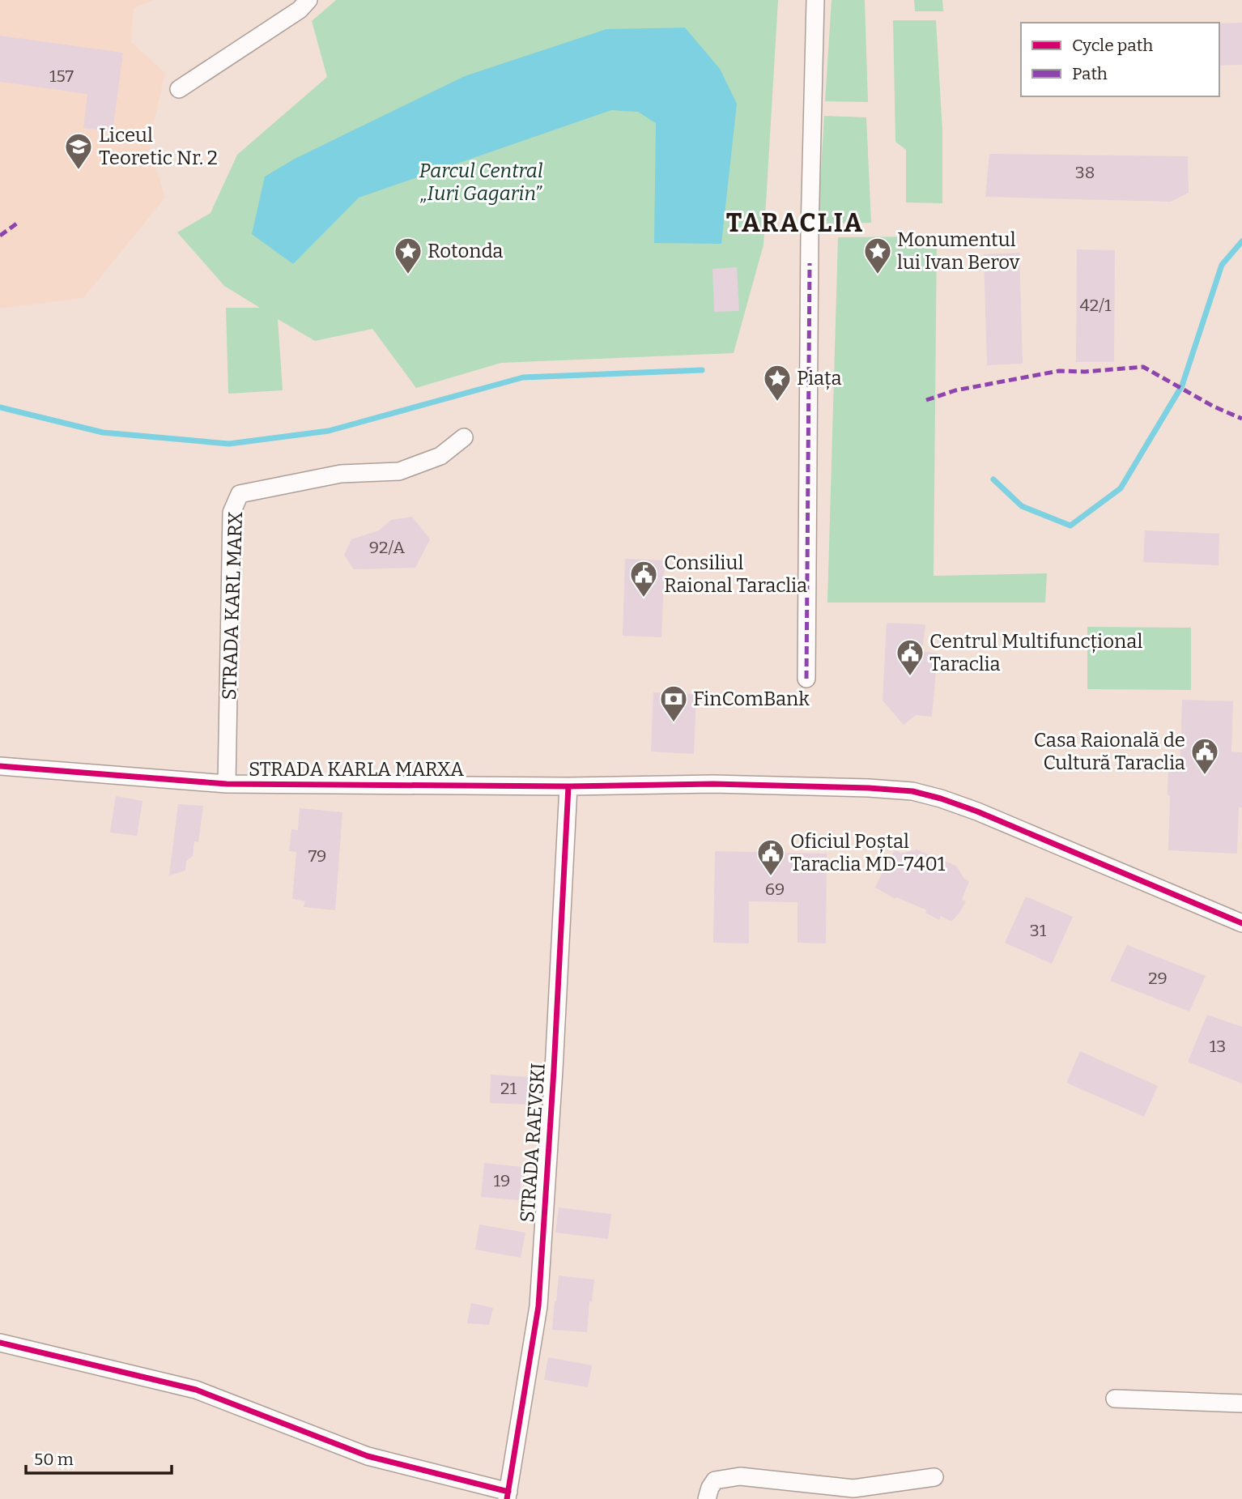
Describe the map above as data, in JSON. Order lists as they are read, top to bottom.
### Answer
{
  "streets": {
    "street": ["STRADA KARL MARX", "STRADA KARLA MARXA", "STRADA RAEVSKI"]
  },
  "crossings": [
    ["STRADA KARL MARX", "STRADA KARLA MARXA"],
    ["STRADA KARLA MARXA", "STRADA RAEVSKI"]
  ],
  "districts": ["TARACLIA"],
  "parks": ["Parcul Central „Iuri Gagarin”"],
  "places": {
    "school or university": ["Liceul Teoretic Nr. 2"],
    "place": ["Rotonda", "Monumentul lui Ivan Berov", "Piața"],
    "public building": [
      "Consiliul Raional Taraclia",
      "Centrul Multifuncțional Taraclia",
      "Casa Raională de Cultură Taraclia",
      "Oficiul Poștal Taraclia MD-7401"
    ],
    "bank": ["FinComBank"]
  },
  "house_numbers": [
    "157",
    "38",
    "42/1",
    "92/A",
    "79",
    "69",
    "31",
    "29",
    "13",
    "21",
    "19"
  ],
  "legend": ["Cycle path", "Path"],
  "scale_bar": "50 m"
}
